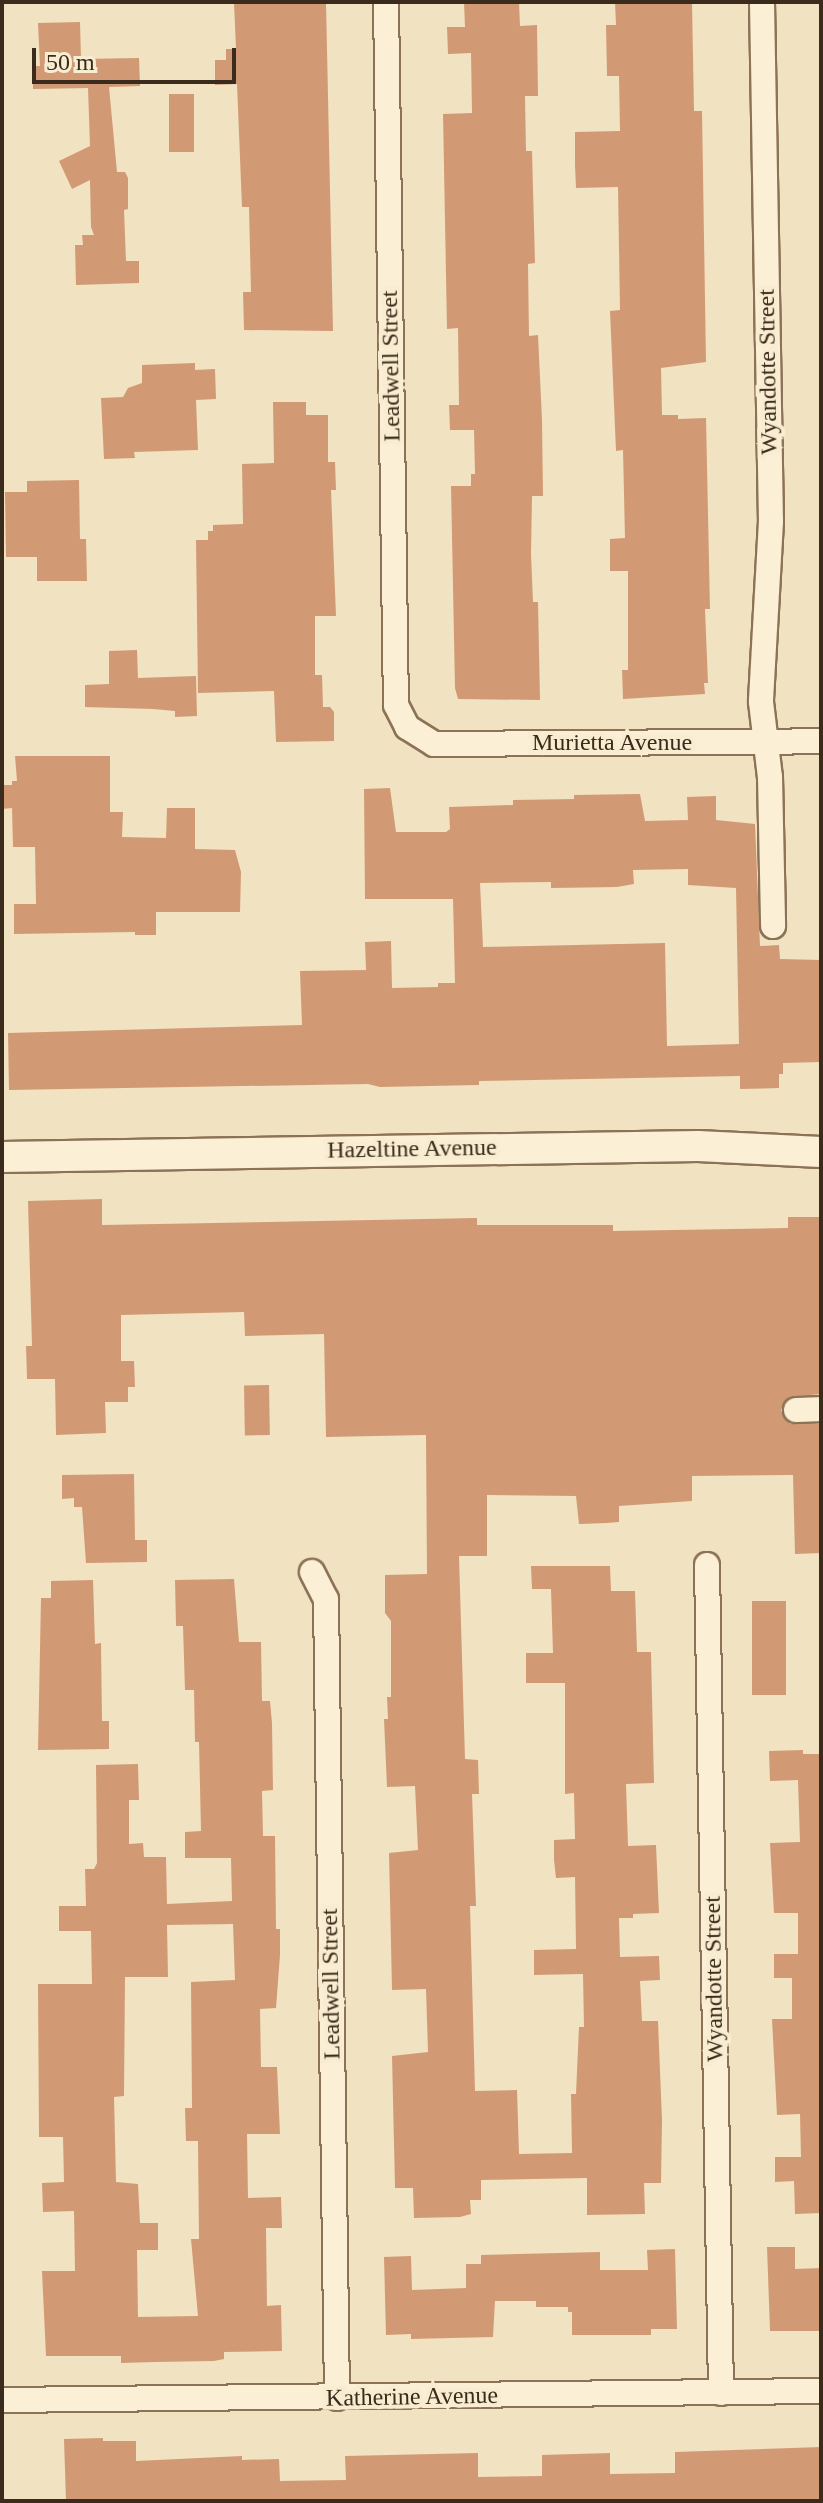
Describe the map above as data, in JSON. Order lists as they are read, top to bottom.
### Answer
{
  "streets": {
    "street": [
      "Leadwell Street",
      "Wyandotte Street",
      "Murietta Avenue",
      "Hazeltine Avenue",
      "Katherine Avenue"
    ]
  },
  "crossings": [
    ["Leadwell Street", "Murietta Avenue"],
    ["Leadwell Street", "Katherine Avenue"],
    ["Wyandotte Street", "Murietta Avenue"],
    ["Wyandotte Street", "Katherine Avenue"]
  ],
  "scale_bar": "50 m"
}
